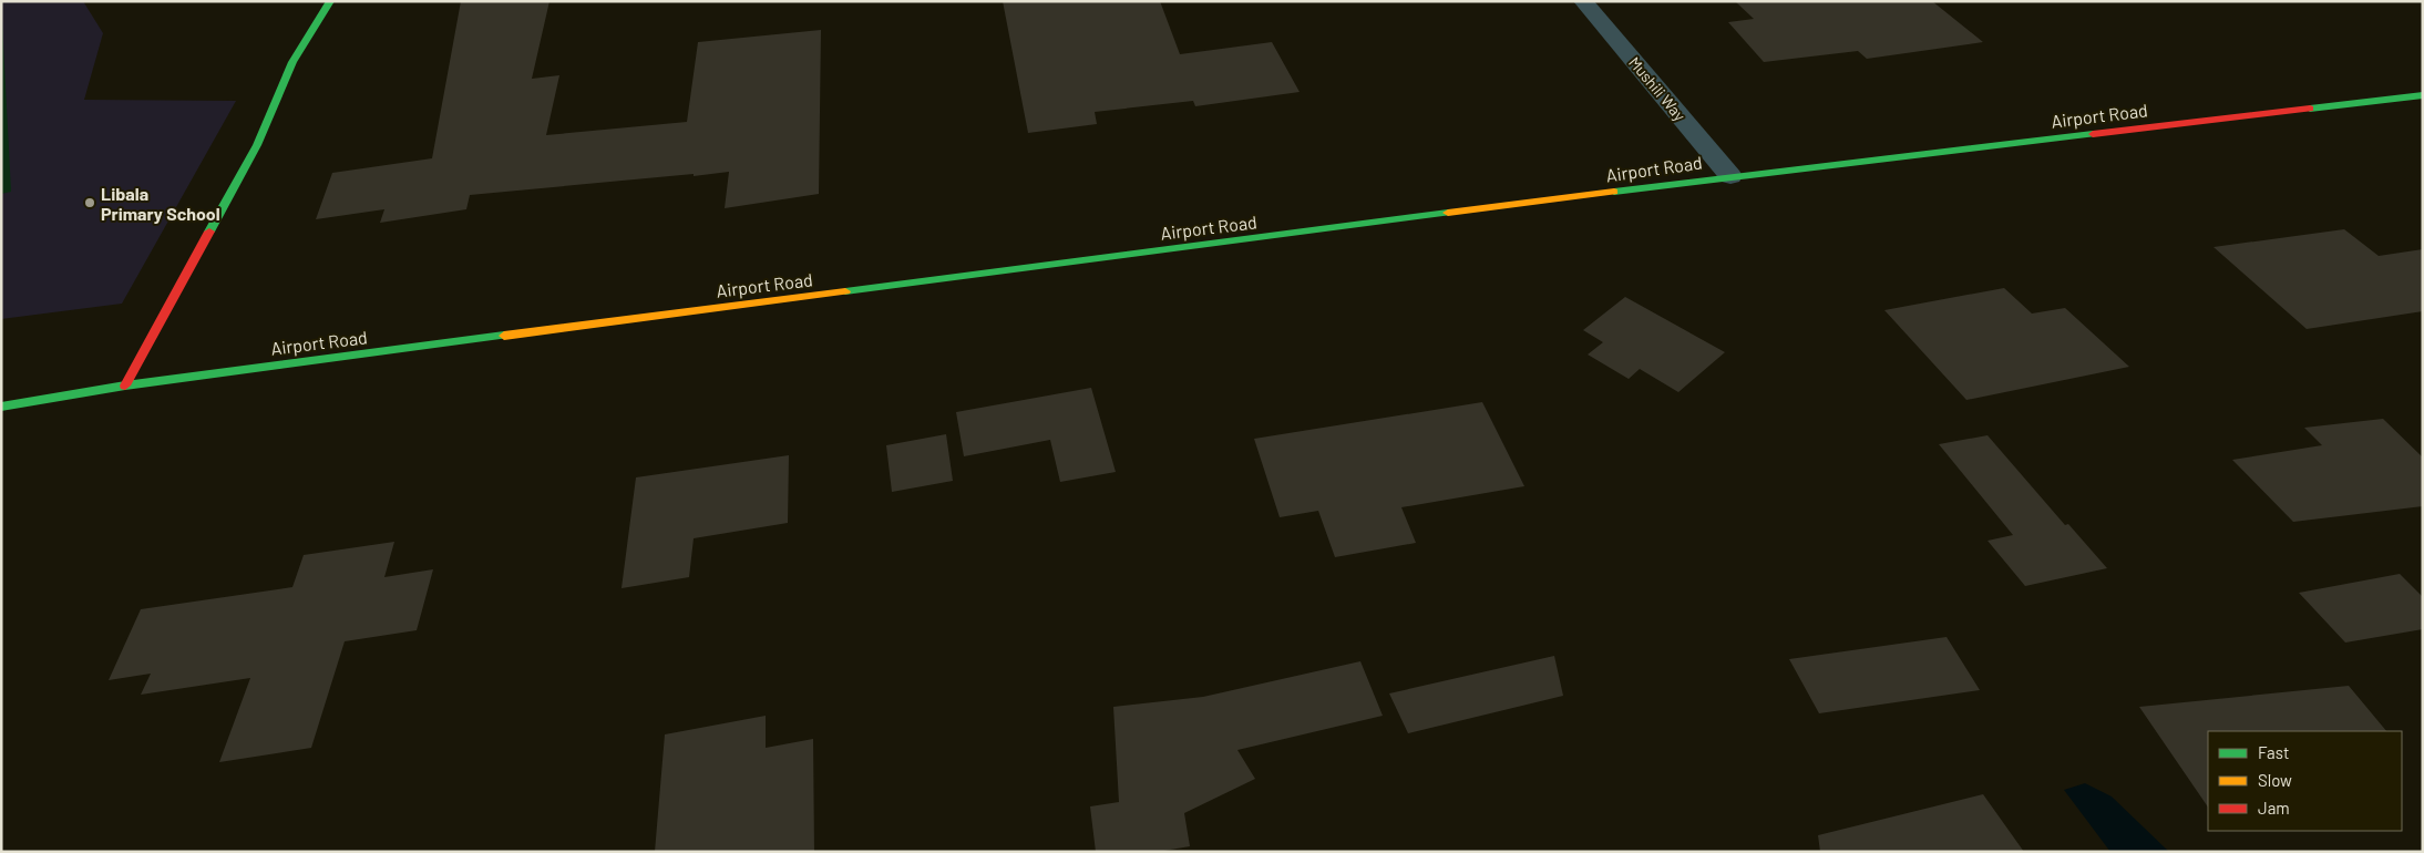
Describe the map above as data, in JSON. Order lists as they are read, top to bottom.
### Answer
{
  "streets": {
    "street": ["Mushili Way", "Airport Road"]
  },
  "crossings": [
    ["Mushili Way", "Airport Road"]
  ],
  "places": ["Libala Primary School"],
  "legend": ["Fast", "Slow", "Jam"]
}
